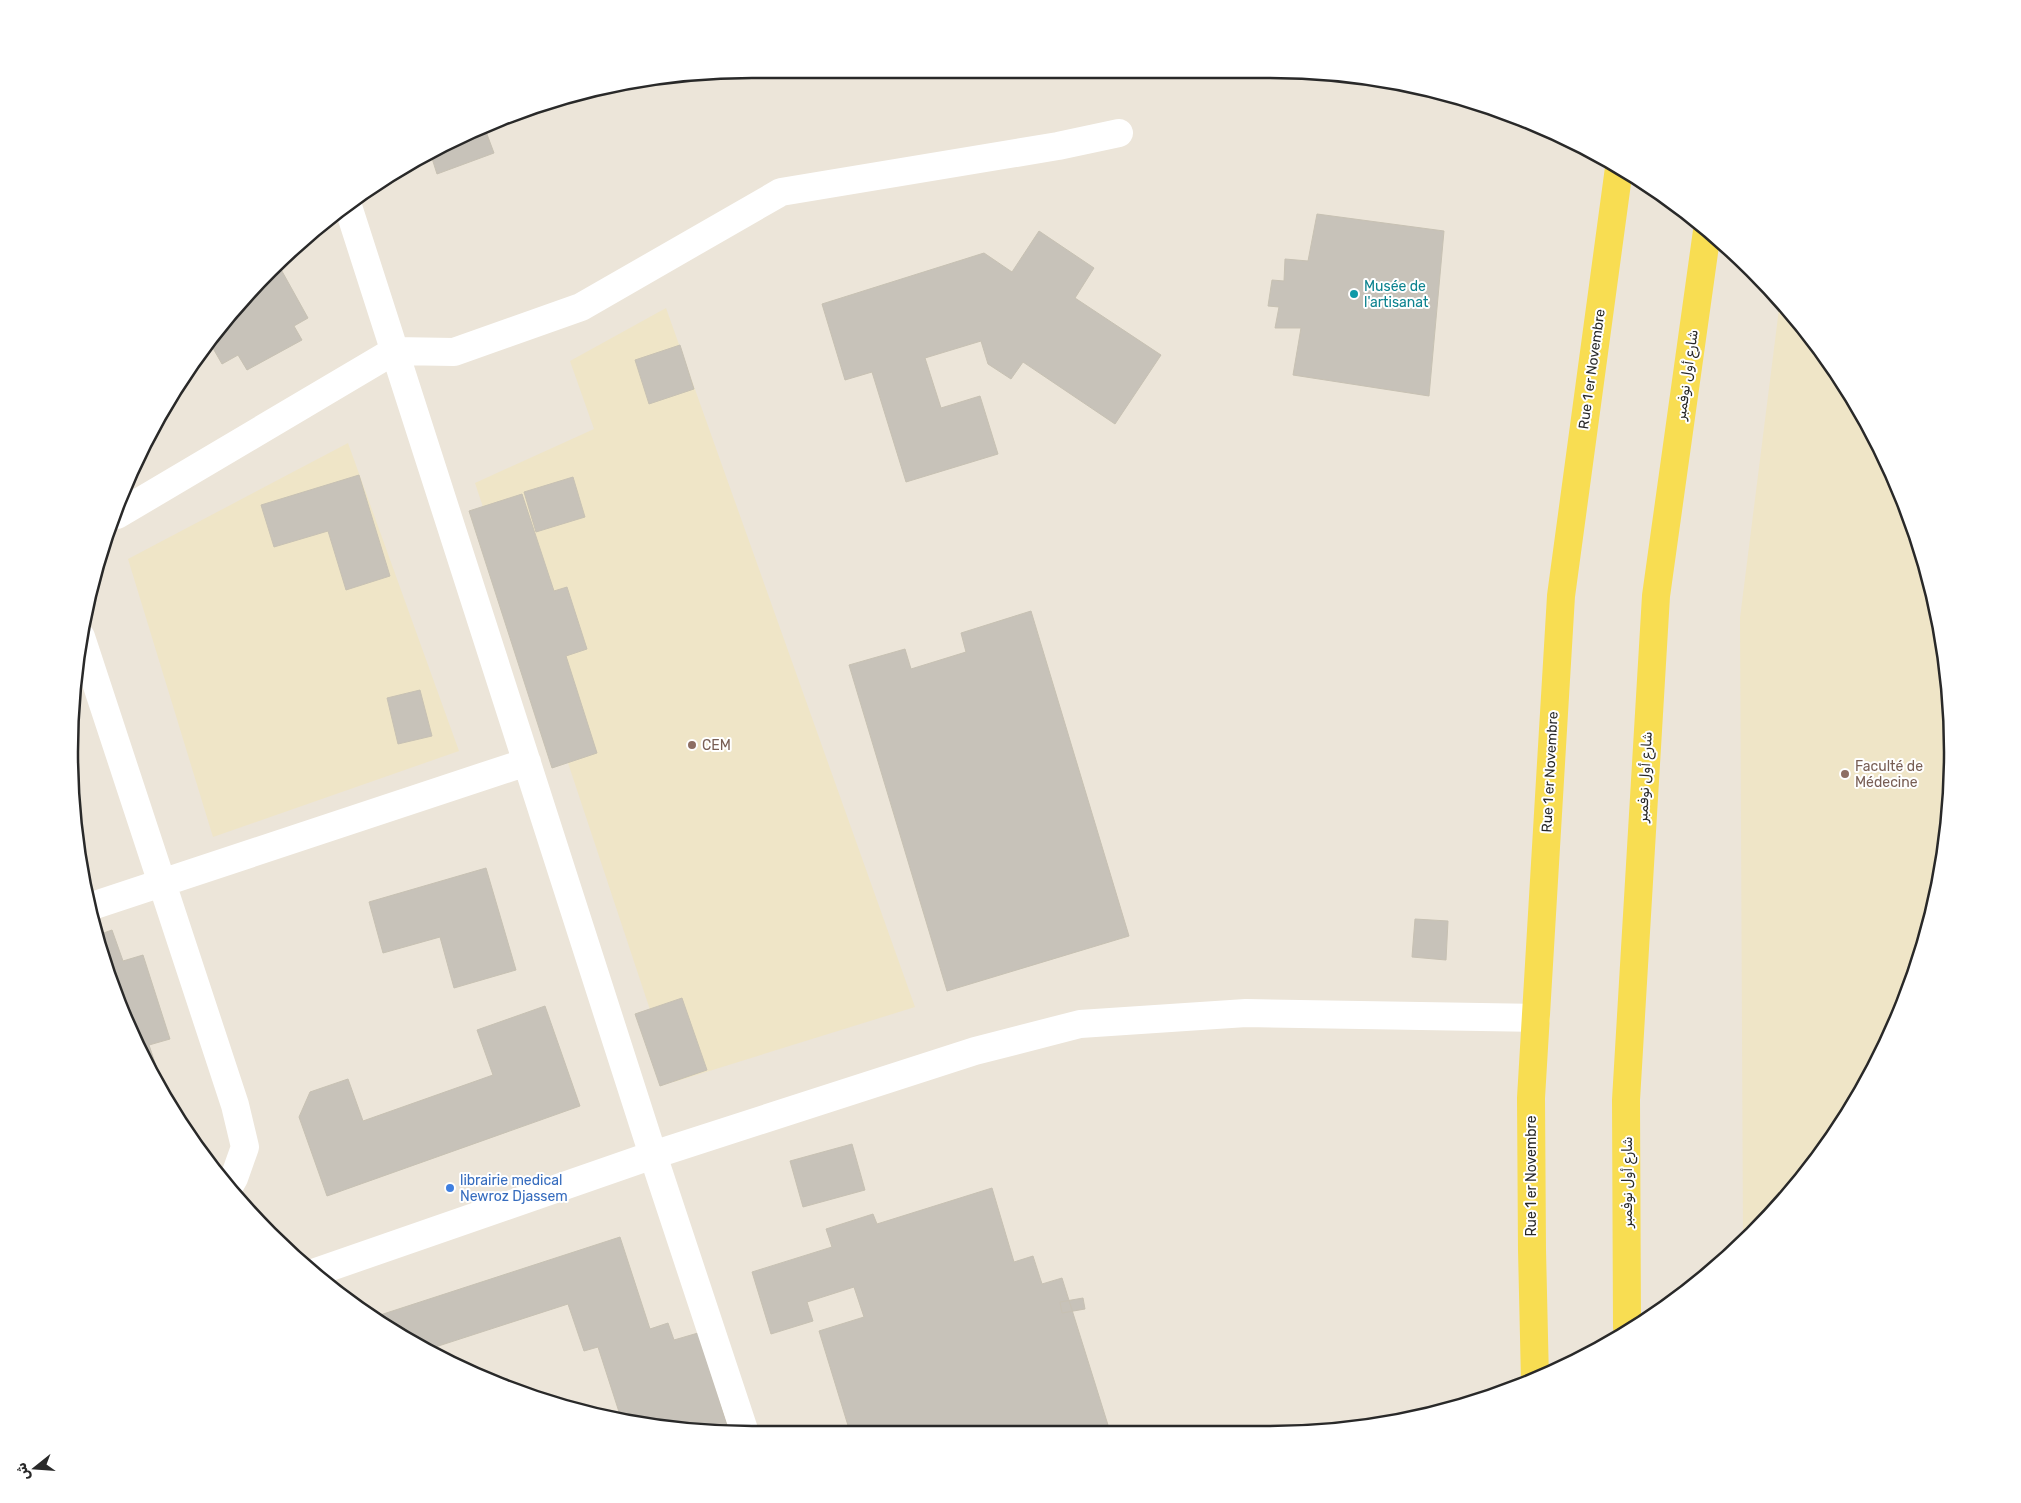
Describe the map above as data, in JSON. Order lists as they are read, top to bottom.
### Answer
{
  "streets": {
    "main road": ["Rue 1 er Novembre", "شارع أول نوفمبر"]
  },
  "places": [
    "Musée de l'artisanat",
    "CEM",
    "Faculté de Médecine",
    "librairie medical Newroz Djassem"
  ],
  "north": "left"
}
